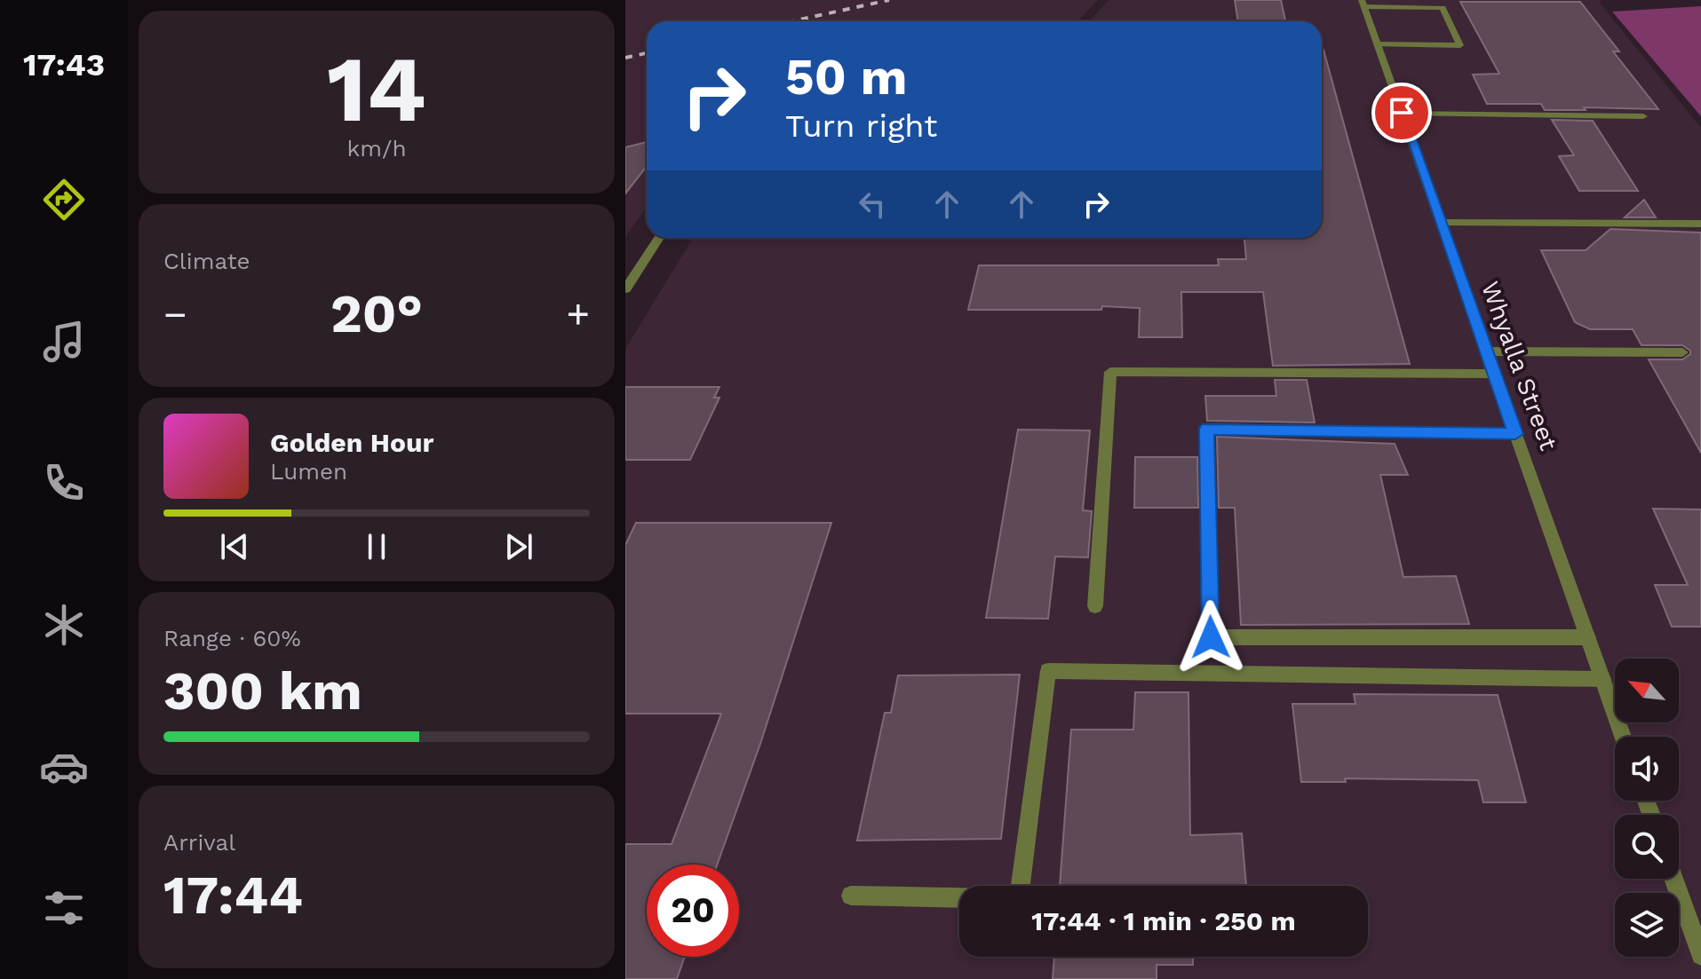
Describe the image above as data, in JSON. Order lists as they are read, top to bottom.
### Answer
{
  "streets": {
    "street": ["Whyalla Street"]
  },
  "north": "top left",
  "page": {
    "tabs": "17:43",
    "tile": [
      ["14", "km/h"],
      "Climate",
      ["Range · 60%", "300 km"],
      ["Arrival", "17:44"]
    ],
    "turn": ["50 m", "Turn right"],
    "heat": ["−", "20°", "+"],
    "song": ["Golden Hour", "Lumen"],
    "limit": "20",
    "trip": "17:44 · 1 min · 250 m"
  }
}
